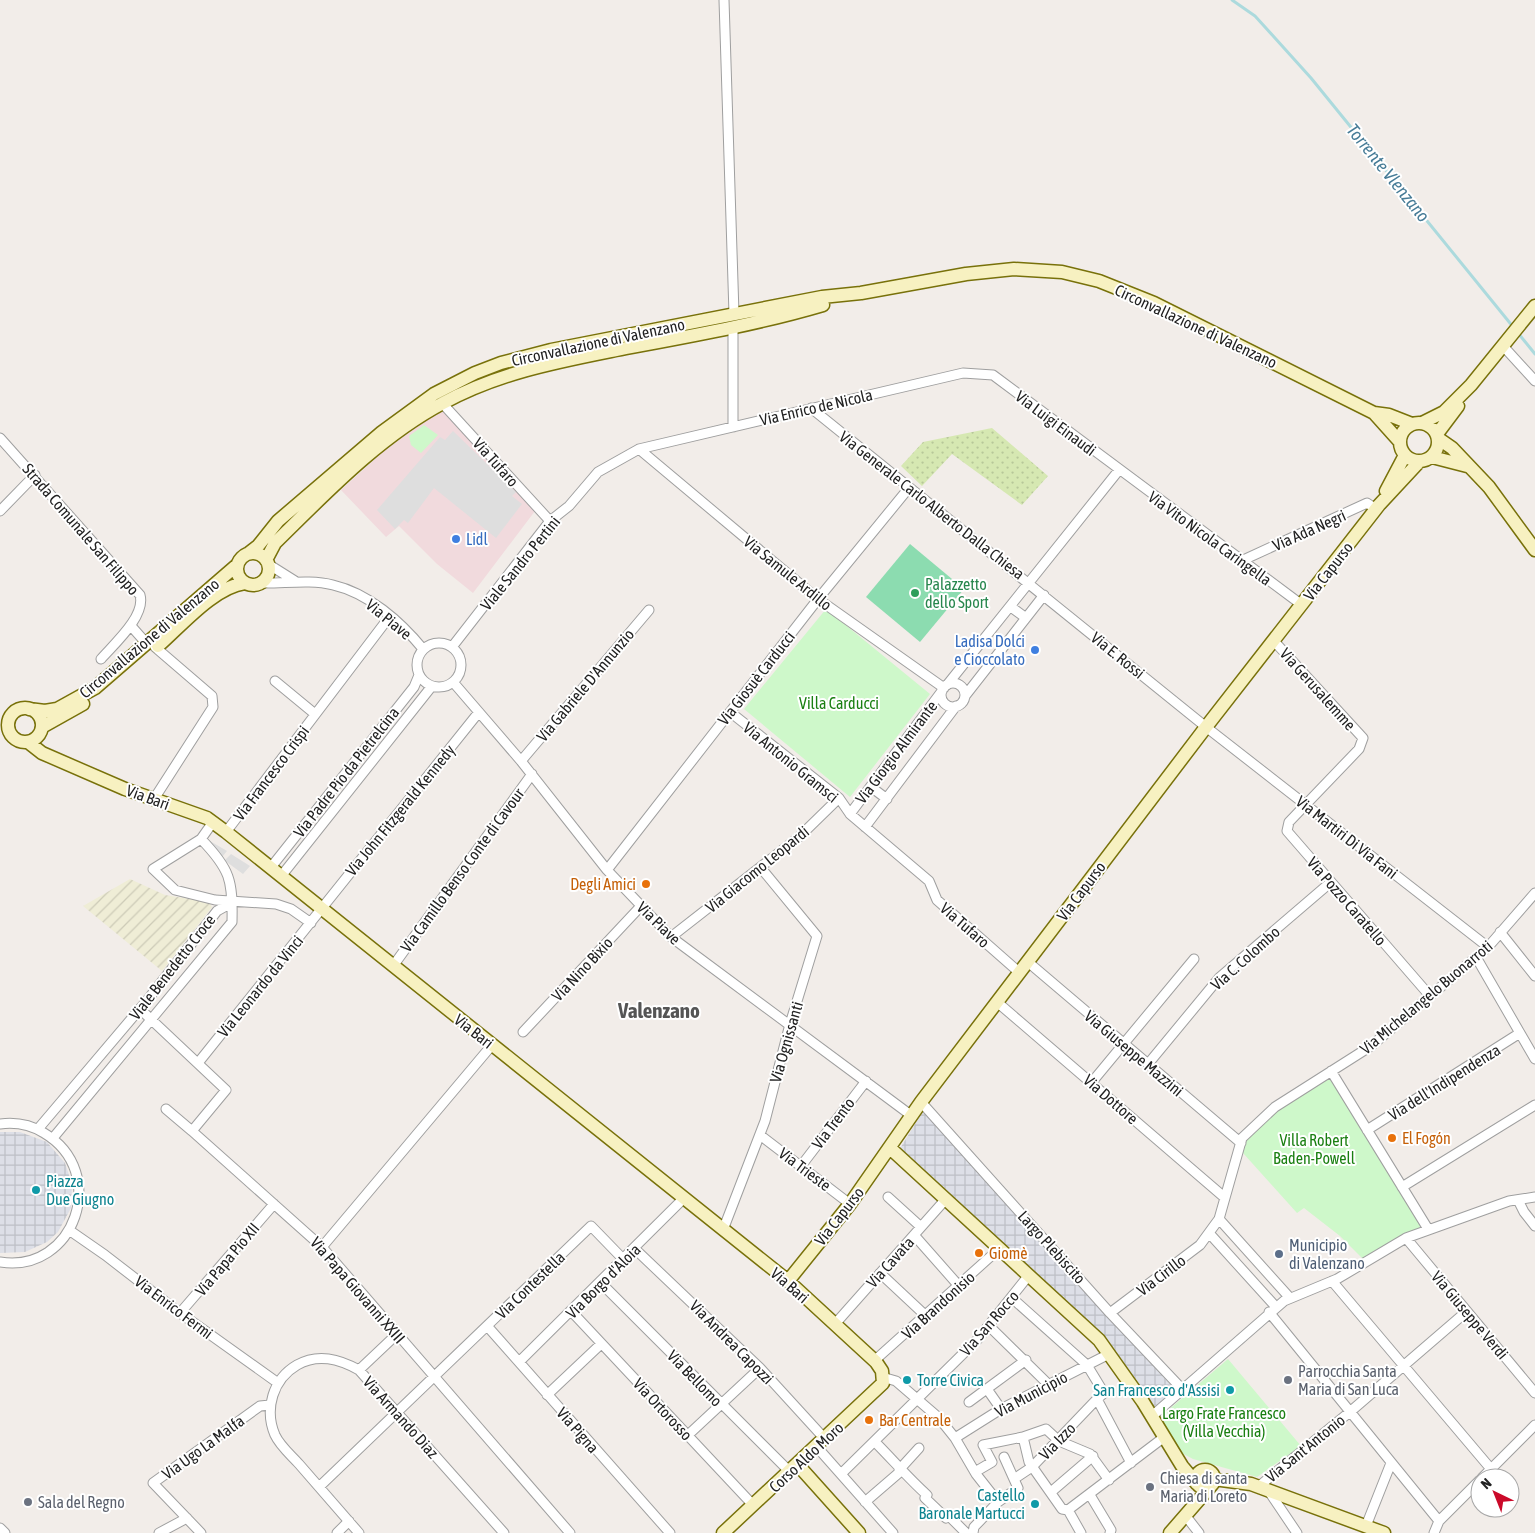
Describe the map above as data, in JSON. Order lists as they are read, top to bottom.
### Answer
{
  "streets": {
    "street": [
      "Circonvallazione di Valenzano",
      "Via Enrico de Nicola",
      "Via Luigi Einaudi",
      "Via Tufaro",
      "Via Generale Carlo Alberto Dalla Chiesa",
      "Strada Comunale San Filippo",
      "Via Ada Negri",
      "Via Vito Nicola Caringella",
      "Viale Sandro Pertini",
      "Via Capurso",
      "Via Samule Ardillo",
      "Via Piave",
      "Via E. Rossi",
      "Via Giosuè Carducci",
      "Via Gabriele D'Annunzio",
      "Via Gerusalemme",
      "Via Giorgio Almirante",
      "Via Antonio Gramsci",
      "Via Padre Pio da Pietrelcina",
      "Via Francesco Crispi",
      "Via Bari",
      "Via John Fitzgerald Kennedy",
      "Via Martiri Di Via Fani",
      "Via Giacomo Leopardi",
      "Via Camillo Benso Conte di Cavour",
      "Via Pozzo Caratello",
      "Via C. Colombo",
      "Viale Benedetto Croce",
      "Via Nino Bixio",
      "Via Leonardo da Vinci",
      "Via Michelangelo Buonarroti",
      "Via Ognissanti",
      "Via Giuseppe Mazzini",
      "Via dell'Indipendenza",
      "Via Dottore",
      "Via Trento",
      "Via Trieste",
      "Largo Plebiscito",
      "Via Papa Pio XII",
      "Via Cavata",
      "Via Cirillo",
      "Via Borgo d'Aloia",
      "Via Contestella",
      "Via Papa Giovanni XXIII",
      "Via Brandonisio",
      "Via Enrico Fermi",
      "Via Giuseppe Verdi",
      "Via San Rocco",
      "Via Andrea Capozzi",
      "Via Bellomo",
      "Via Municipio",
      "Via Ortorosso",
      "Via Armando Diaz",
      "Via Pigna",
      "Via Izzo",
      "Via Ugo La Malfa",
      "Via Sant'Antonio",
      "Corso Aldo Moro"
    ]
  },
  "crossings": [
    ["Circonvallazione di Valenzano", "Via Tufaro"],
    ["Circonvallazione di Valenzano", "Via Piave"],
    ["Circonvallazione di Valenzano", "Via Bari"],
    ["Via Enrico de Nicola", "Via Luigi Einaudi"],
    ["Via Enrico de Nicola", "Via Generale Carlo Alberto Dalla Chiesa"],
    ["Via Enrico de Nicola", "Viale Sandro Pertini"],
    ["Via Enrico de Nicola", "Via Samule Ardillo"],
    ["Via Luigi Einaudi", "Via Vito Nicola Caringella"],
    ["Via Luigi Einaudi", "Via Giorgio Almirante"],
    ["Via Tufaro", "Viale Sandro Pertini"],
    ["Via Tufaro", "Via Capurso"],
    ["Via Tufaro", "Via Giorgio Almirante"],
    ["Via Tufaro", "Via Antonio Gramsci"],
    ["Via Generale Carlo Alberto Dalla Chiesa", "Via E. Rossi"],
    ["Via Generale Carlo Alberto Dalla Chiesa", "Via Giosuè Carducci"],
    ["Via Generale Carlo Alberto Dalla Chiesa", "Via Giorgio Almirante"],
    ["Via Ada Negri", "Via Vito Nicola Caringella"],
    ["Via Ada Negri", "Via Capurso"],
    ["Via Vito Nicola Caringella", "Via Capurso"],
    ["Via Vito Nicola Caringella", "Via Giorgio Almirante"],
    ["Viale Sandro Pertini", "Via Samule Ardillo"],
    ["Viale Sandro Pertini", "Via Piave"],
    ["Viale Sandro Pertini", "Via Padre Pio da Pietrelcina"],
    ["Via Capurso", "Via Piave"],
    ["Via Capurso", "Via E. Rossi"],
    ["Via Capurso", "Via Gerusalemme"],
    ["Via Capurso", "Via Bari"],
    ["Via Capurso", "Via Martiri Di Via Fani"],
    ["Via Capurso", "Via Giuseppe Mazzini"],
    ["Via Capurso", "Via Dottore"],
    ["Via Capurso", "Via Trieste"],
    ["Via Capurso", "Largo Plebiscito"],
    ["Via Samule Ardillo", "Via Giosuè Carducci"],
    ["Via Samule Ardillo", "Via Giorgio Almirante"],
    ["Via Piave", "Via Giosuè Carducci"],
    ["Via Piave", "Via Gabriele D'Annunzio"],
    ["Via Piave", "Via Padre Pio da Pietrelcina"],
    ["Via Piave", "Via Francesco Crispi"],
    ["Via Piave", "Via John Fitzgerald Kennedy"],
    ["Via Piave", "Via Giacomo Leopardi"],
    ["Via Piave", "Via Camillo Benso Conte di Cavour"],
    ["Via Piave", "Via Nino Bixio"],
    ["Via Piave", "Via Ognissanti"],
    ["Via Piave", "Via Trento"],
    ["Via E. Rossi", "Via Giorgio Almirante"],
    ["Via E. Rossi", "Via Martiri Di Via Fani"],
    ["Via Giosuè Carducci", "Via Antonio Gramsci"],
    ["Via Gerusalemme", "Via Martiri Di Via Fani"],
    ["Via Gerusalemme", "Via Pozzo Caratello"],
    ["Via Giorgio Almirante", "Via Antonio Gramsci"],
    ["Via Antonio Gramsci", "Via Giacomo Leopardi"],
    ["Via Padre Pio da Pietrelcina", "Via Bari"],
    ["Via Francesco Crispi", "Via Bari"],
    ["Via Bari", "Via John Fitzgerald Kennedy"],
    ["Via Bari", "Via Camillo Benso Conte di Cavour"],
    ["Via Bari", "Via Leonardo da Vinci"],
    ["Via Bari", "Via Ognissanti"],
    ["Via Bari", "Via Cavata"],
    ["Via Bari", "Via Borgo d'Aloia"],
    ["Via Bari", "Via Brandonisio"],
    ["Via Bari", "Corso Aldo Moro"],
    ["Via John Fitzgerald Kennedy", "Via Leonardo da Vinci"],
    ["Via Martiri Di Via Fani", "Via Pozzo Caratello"],
    ["Via Martiri Di Via Fani", "Via Michelangelo Buonarroti"],
    ["Via Giacomo Leopardi", "Via Ognissanti"],
    ["Via Pozzo Caratello", "Via C. Colombo"],
    ["Via Pozzo Caratello", "Via Michelangelo Buonarroti"],
    ["Via C. Colombo", "Via Giuseppe Mazzini"],
    ["Via Michelangelo Buonarroti", "Via Giuseppe Mazzini"],
    ["Via Ognissanti", "Via Trieste"],
    ["Via Trento", "Via Trieste"],
    ["Largo Plebiscito", "Via Cavata"],
    ["Largo Plebiscito", "Via Cirillo"],
    ["Largo Plebiscito", "Via Brandonisio"],
    ["Largo Plebiscito", "Via San Rocco"],
    ["Largo Plebiscito", "Via Municipio"],
    ["Via Papa Pio XII", "Via Papa Giovanni XXIII"],
    ["Via Papa Pio XII", "Via Enrico Fermi"],
    ["Via Borgo d'Aloia", "Via Contestella"],
    ["Via Borgo d'Aloia", "Via Andrea Capozzi"],
    ["Via Borgo d'Aloia", "Via Bellomo"],
    ["Via Borgo d'Aloia", "Via Ortorosso"],
    ["Via Borgo d'Aloia", "Via Pigna"],
    ["Via Contestella", "Via Papa Giovanni XXIII"],
    ["Via Contestella", "Via Enrico Fermi"],
    ["Via Contestella", "Via Armando Diaz"],
    ["Via Contestella", "Via Pigna"],
    ["Via Contestella", "Via Ugo La Malfa"],
    ["Via Enrico Fermi", "Via Armando Diaz"],
    ["Via Enrico Fermi", "Via Ugo La Malfa"],
    ["Via Giuseppe Verdi", "Via Sant'Antonio"],
    ["Via San Rocco", "Via Andrea Capozzi"],
    ["Via Andrea Capozzi", "Corso Aldo Moro"],
    ["Via Bellomo", "Corso Aldo Moro"],
    ["Via Ortorosso", "Corso Aldo Moro"],
    ["Via Armando Diaz", "Via Ugo La Malfa"]
  ],
  "districts": ["Valenzano"],
  "water": ["Torrente Vlenzano"],
  "parks": ["Villa Carducci", "Villa Robert Baden-Powell", "Largo Frate Francesco (Villa Vecchia)"],
  "places": [
    "Lidl",
    "Palazzetto dello Sport",
    "Ladisa Dolci e Cioccolato",
    "Degli Amici",
    "El Fogón",
    "Piazza Due Giugno",
    "Giomè",
    "Municipio di Valenzano",
    "Torre Civica",
    "Parrocchia Santa Maria di San Luca",
    "San Francesco d'Assisi",
    "Bar Centrale",
    "Chiesa di santa Maria di Loreto",
    "Sala del Regno",
    "Castello Baronale Martucci"
  ],
  "north": "top left"
}
